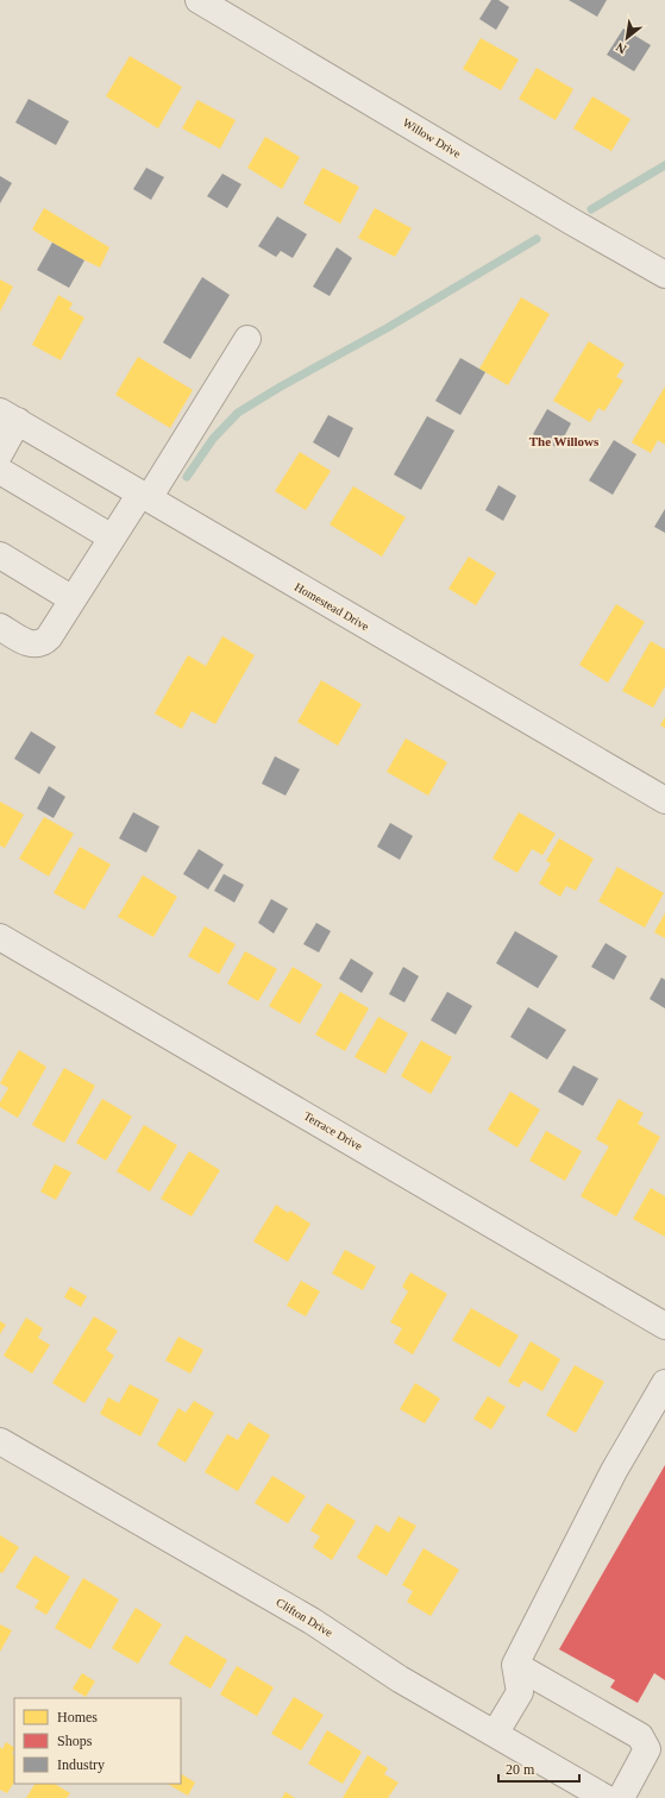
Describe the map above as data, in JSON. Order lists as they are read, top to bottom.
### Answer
{
  "streets": {
    "street": [
      "Willow Drive",
      "Homestead Drive",
      "Terrace Drive",
      "Clifton Drive"
    ]
  },
  "districts": ["The Willows"],
  "legend": ["Homes", "Shops", "Industry"],
  "scale_bar": "20 m",
  "north": "bottom left"
}
